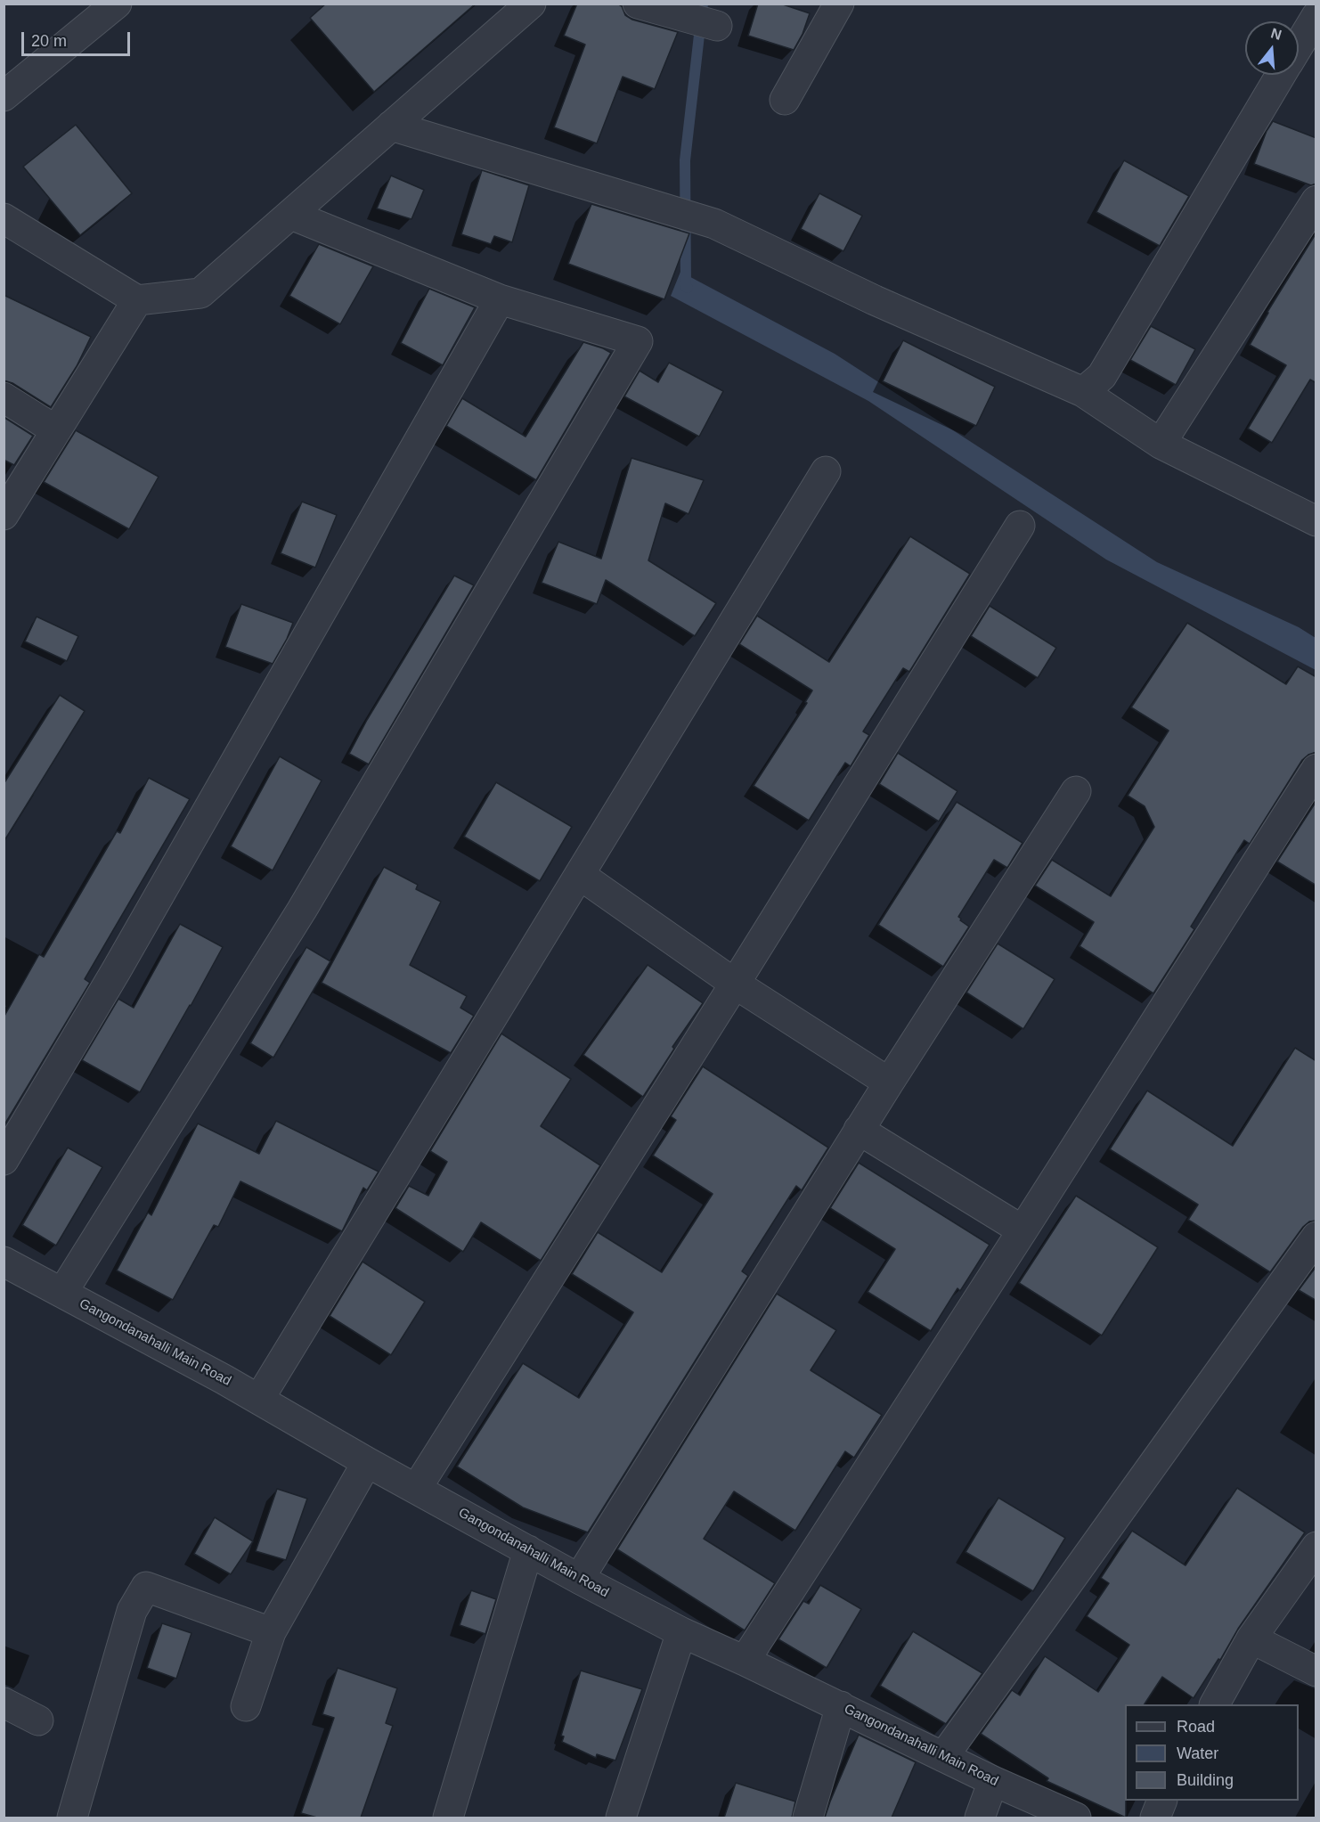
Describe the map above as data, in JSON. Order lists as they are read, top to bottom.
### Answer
{
  "streets": {
    "street": ["Gangondanahalli Main Road"]
  },
  "legend": ["Road", "Water", "Building"],
  "scale_bar": "20 m",
  "north": "top"
}
